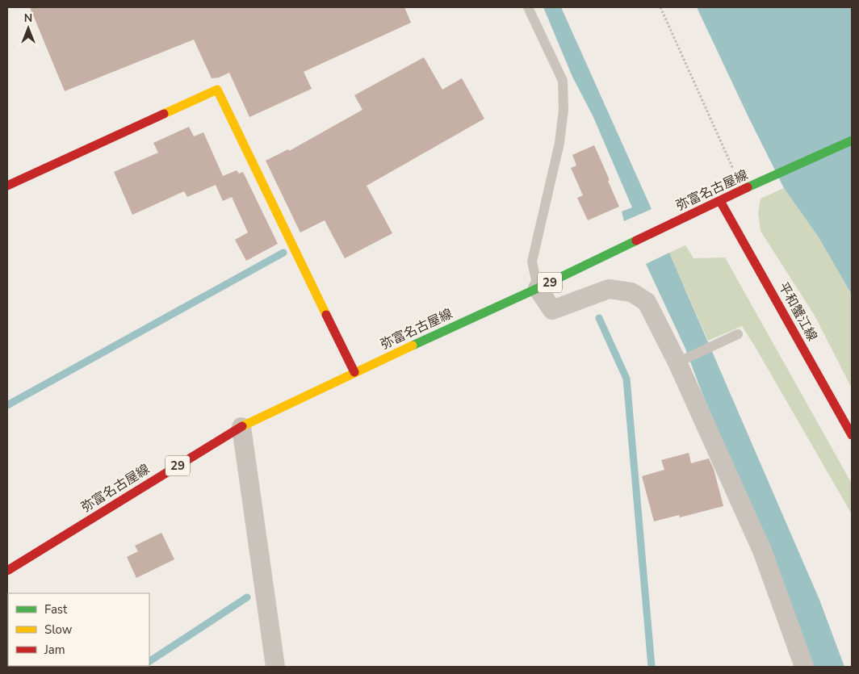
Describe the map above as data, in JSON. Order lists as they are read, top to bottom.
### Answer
{
  "streets": {
    "main road": ["弥富名古屋線", "29", "平和蟹江線"]
  },
  "crossings": [
    ["弥富名古屋線", "平和蟹江線"]
  ],
  "legend": ["Fast", "Slow", "Jam"],
  "north": "top"
}
